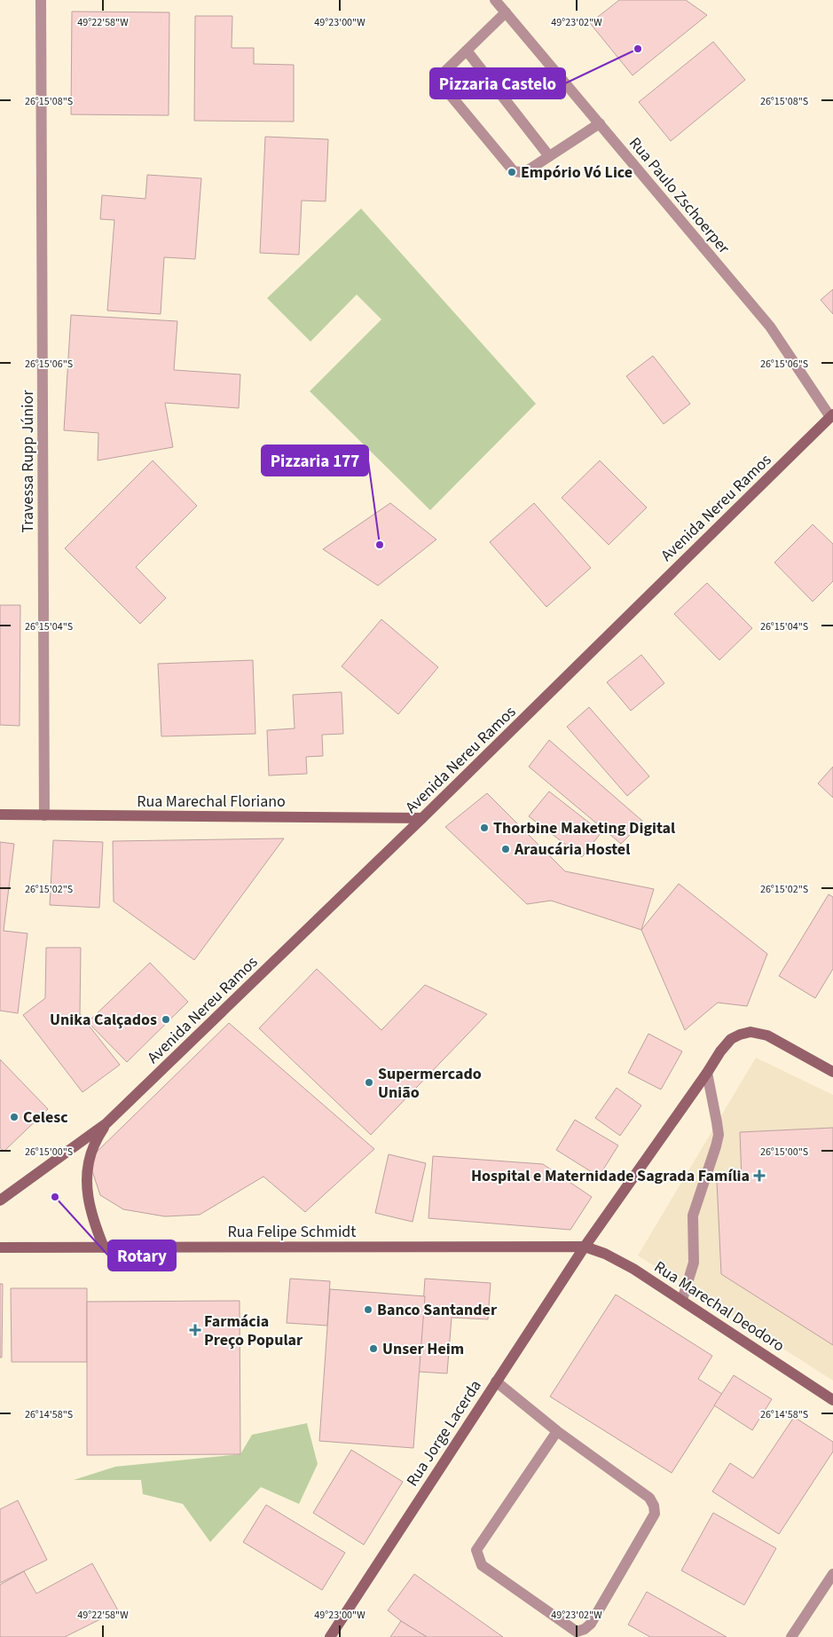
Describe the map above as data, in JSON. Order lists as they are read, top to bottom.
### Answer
{
  "streets": {
    "street": [
      "Rua Paulo Zschoerper",
      "Travessa Rupp Júnior",
      "Avenida Nereu Ramos",
      "Rua Marechal Floriano",
      "Rua Felipe Schmidt",
      "Rua Marechal Deodoro",
      "Rua Jorge Lacerda"
    ]
  },
  "crossings": [
    ["Rua Paulo Zschoerper", "Avenida Nereu Ramos"],
    ["Travessa Rupp Júnior", "Rua Marechal Floriano"],
    ["Avenida Nereu Ramos", "Rua Marechal Floriano"],
    ["Avenida Nereu Ramos", "Rua Felipe Schmidt"],
    ["Rua Felipe Schmidt", "Rua Marechal Deodoro"],
    ["Rua Felipe Schmidt", "Rua Jorge Lacerda"],
    ["Rua Marechal Deodoro", "Rua Jorge Lacerda"]
  ],
  "places": {
    "other": [
      "Pizzaria Castelo",
      "Empório Vó Lice",
      "Pizzaria 177",
      "Thorbine Maketing Digital",
      "Araucária Hostel",
      "Unika Calçados",
      "Supermercado União",
      "Celesc",
      "Rotary",
      "Banco Santander",
      "Unser Heim"
    ],
    "health": ["Hospital e Maternidade Sagrada Família", "Farmácia Preço Popular"]
  },
  "coordinates": [
    "49°22'58\"W",
    "49°23'00\"W",
    "49°23'02\"W",
    "26°15'08\"S",
    "26°15'06\"S",
    "26°15'04\"S",
    "26°15'02\"S",
    "26°15'00\"S",
    "26°14'58\"S"
  ]
}
